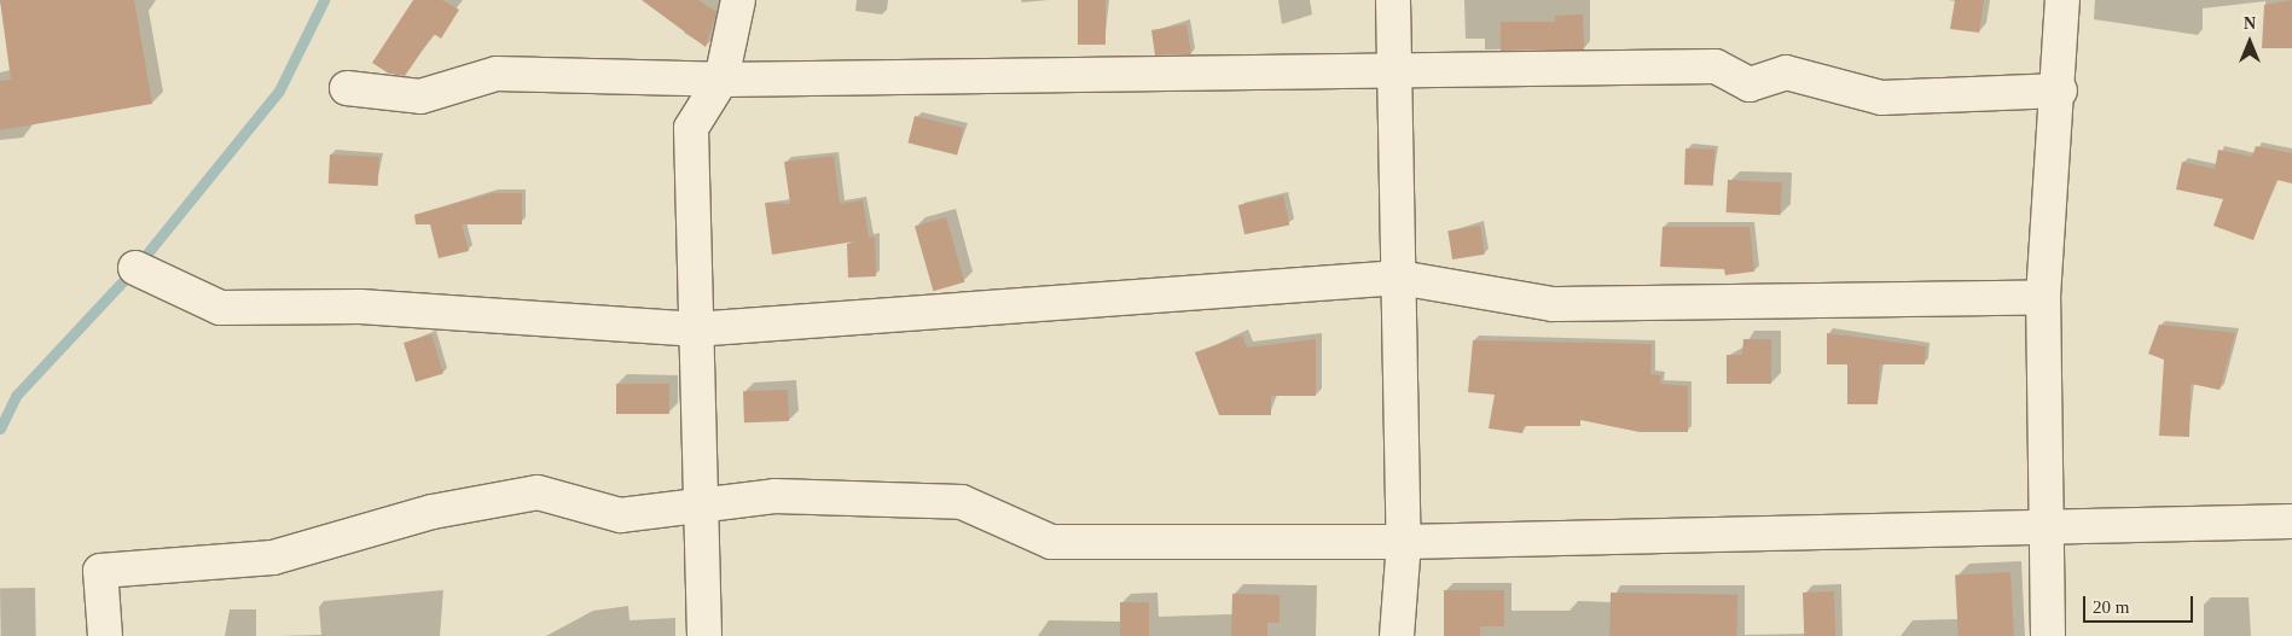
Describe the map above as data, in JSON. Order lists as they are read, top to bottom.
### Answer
{
  "scale_bar": "20 m",
  "north": "top"
}
